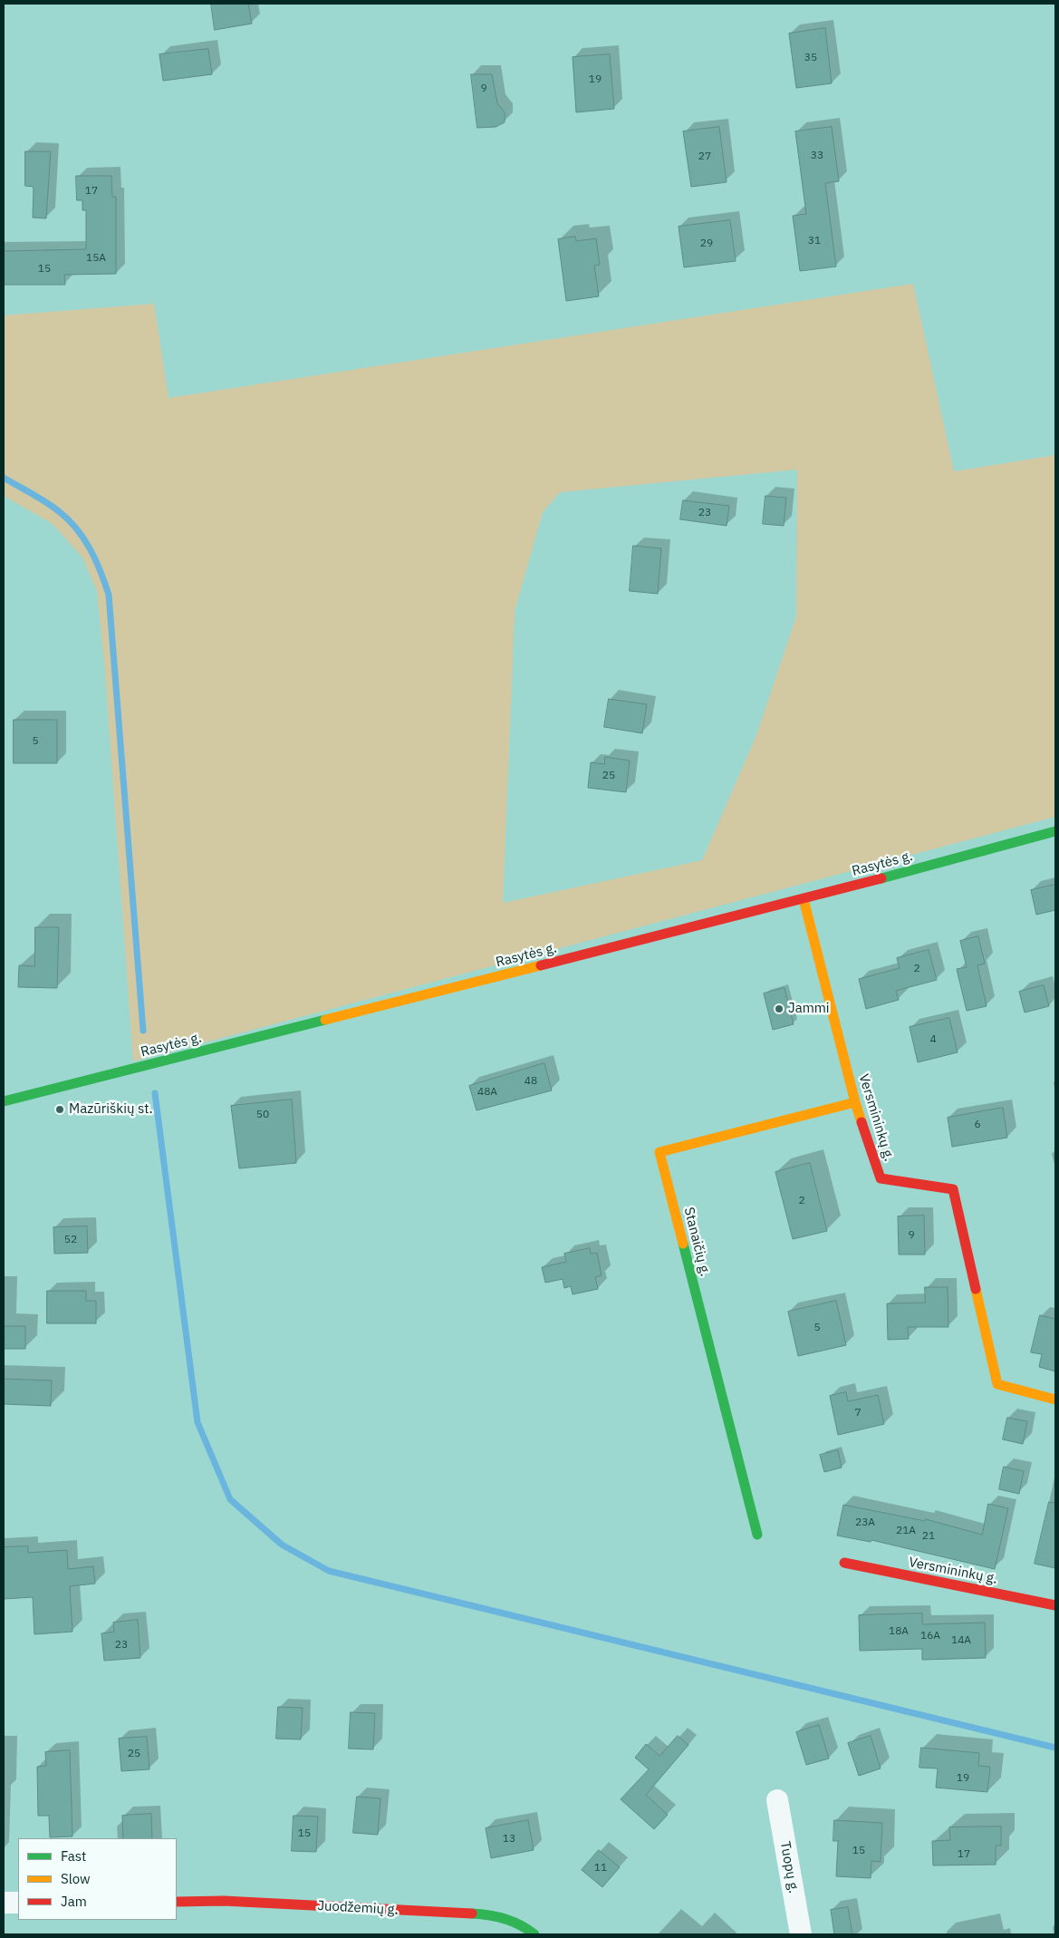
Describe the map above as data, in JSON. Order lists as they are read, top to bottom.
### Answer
{
  "streets": {
    "street": [
      "Rasytės g.",
      "Versmininkų g.",
      "Stanaičių g.",
      "Tuopų g.",
      "Juodžemių g."
    ]
  },
  "crossings": [
    ["Rasytės g.", "Versmininkų g."],
    ["Versmininkų g.", "Stanaičių g."]
  ],
  "places": ["Jammi", "Mazūriškių st."],
  "house_numbers": [
    "35",
    "19",
    "9",
    "33",
    "27",
    "17",
    "31",
    "29",
    "15A",
    "15",
    "23",
    "5",
    "25",
    "2",
    "4",
    "48",
    "48A",
    "50",
    "6",
    "2",
    "9",
    "52",
    "5",
    "7",
    "23A",
    "21A",
    "21",
    "18A",
    "16A",
    "14A",
    "23",
    "25",
    "19",
    "15",
    "13",
    "15",
    "17",
    "11"
  ],
  "legend": ["Fast", "Slow", "Jam"]
}
